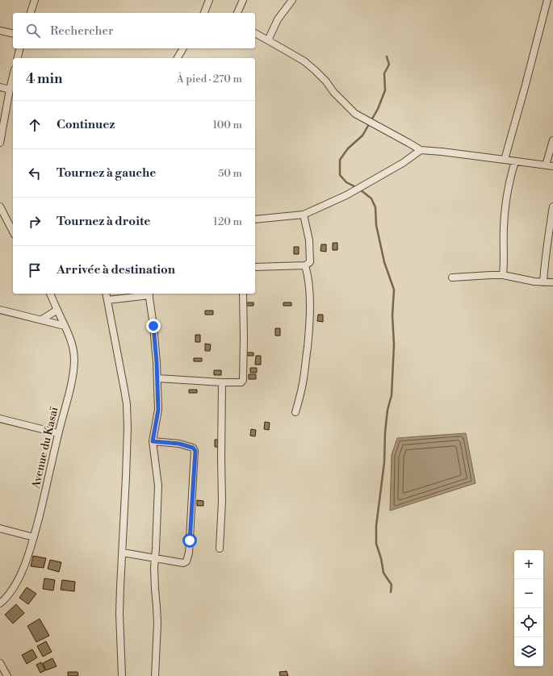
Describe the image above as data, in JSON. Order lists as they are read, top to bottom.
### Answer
{
  "streets": {
    "street": ["Avenue du Kasaï"]
  },
  "page": {
    "search": "Rechercher",
    "heading": ["4 min", "À pied · 270 m"],
    "list": [
      ["Continuez", "100 m"],
      ["Tournez à gauche", "50 m"],
      ["Tournez à droite", "120 m"],
      "Arrivée à destination"
    ],
    "map_buttons": ["+", "−"]
  }
}
